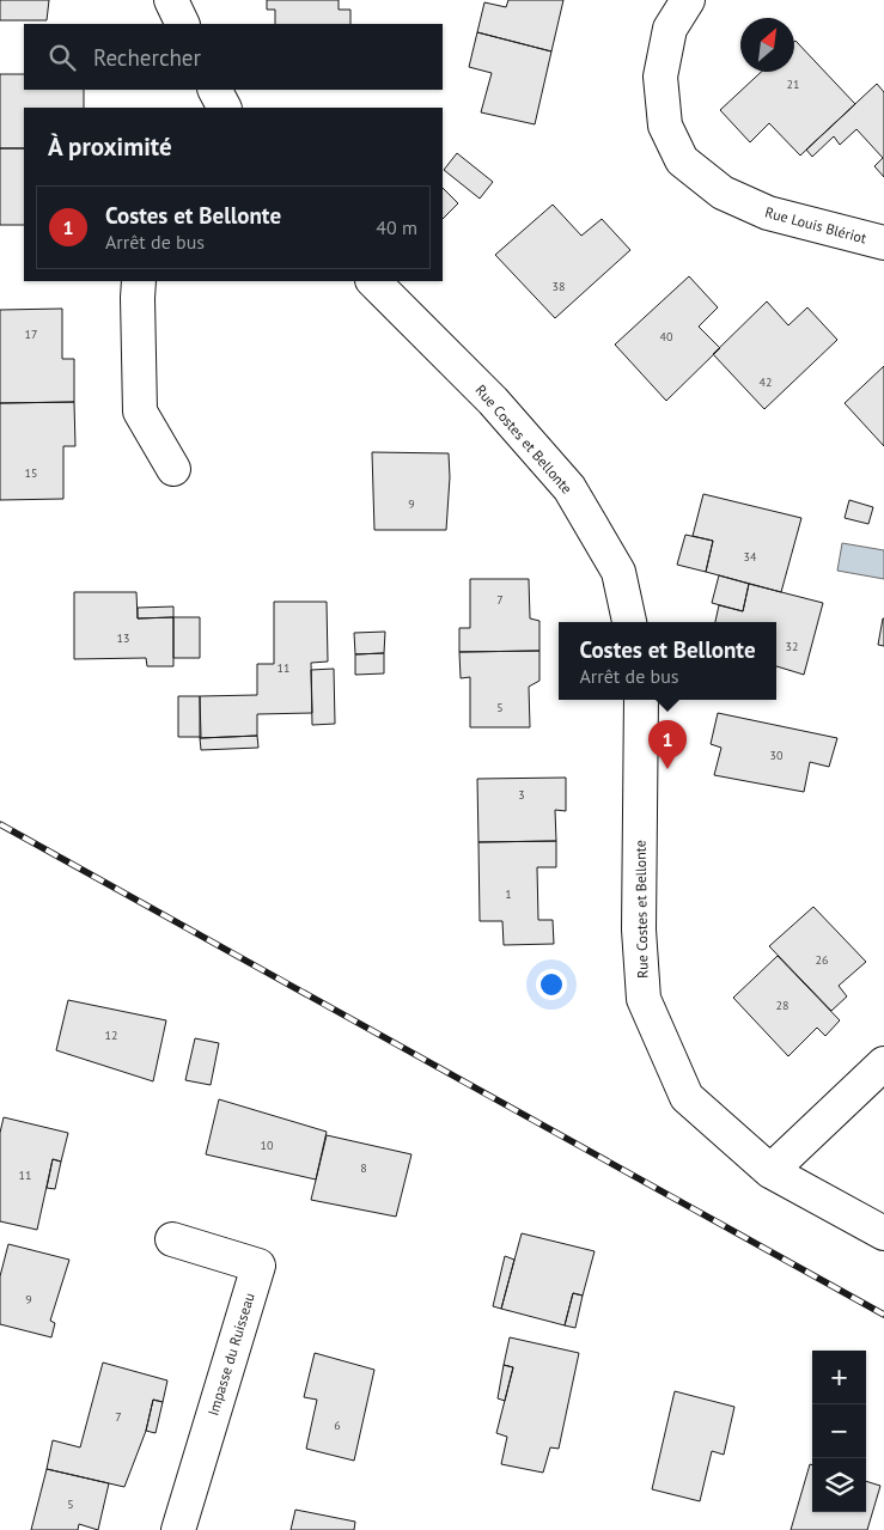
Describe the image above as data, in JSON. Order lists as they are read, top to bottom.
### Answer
{
  "streets": {
    "street": ["Rue Louis Blériot", "Rue Costes et Bellonte", "Impasse du Ruisseau"]
  },
  "house_numbers": [
    "21",
    "38",
    "17",
    "40",
    "42",
    "15",
    "9",
    "34",
    "7",
    "13",
    "32",
    "11",
    "5",
    "30",
    "3",
    "1",
    "26",
    "28",
    "12",
    "10",
    "8",
    "11",
    "9",
    "7",
    "6",
    "5"
  ],
  "north": "top right",
  "page": {
    "search": "Rechercher",
    "heading": "À proximité",
    "list": [
      {
        "mark": "1",
        "name": "Costes et Bellonte",
        "note": "Arrêt de bus",
        "value": "40 m"
      }
    ],
    "popup": ["Costes et Bellonte", "Arrêt de bus"],
    "pins": "1",
    "map_buttons": ["+", "−"]
  }
}
